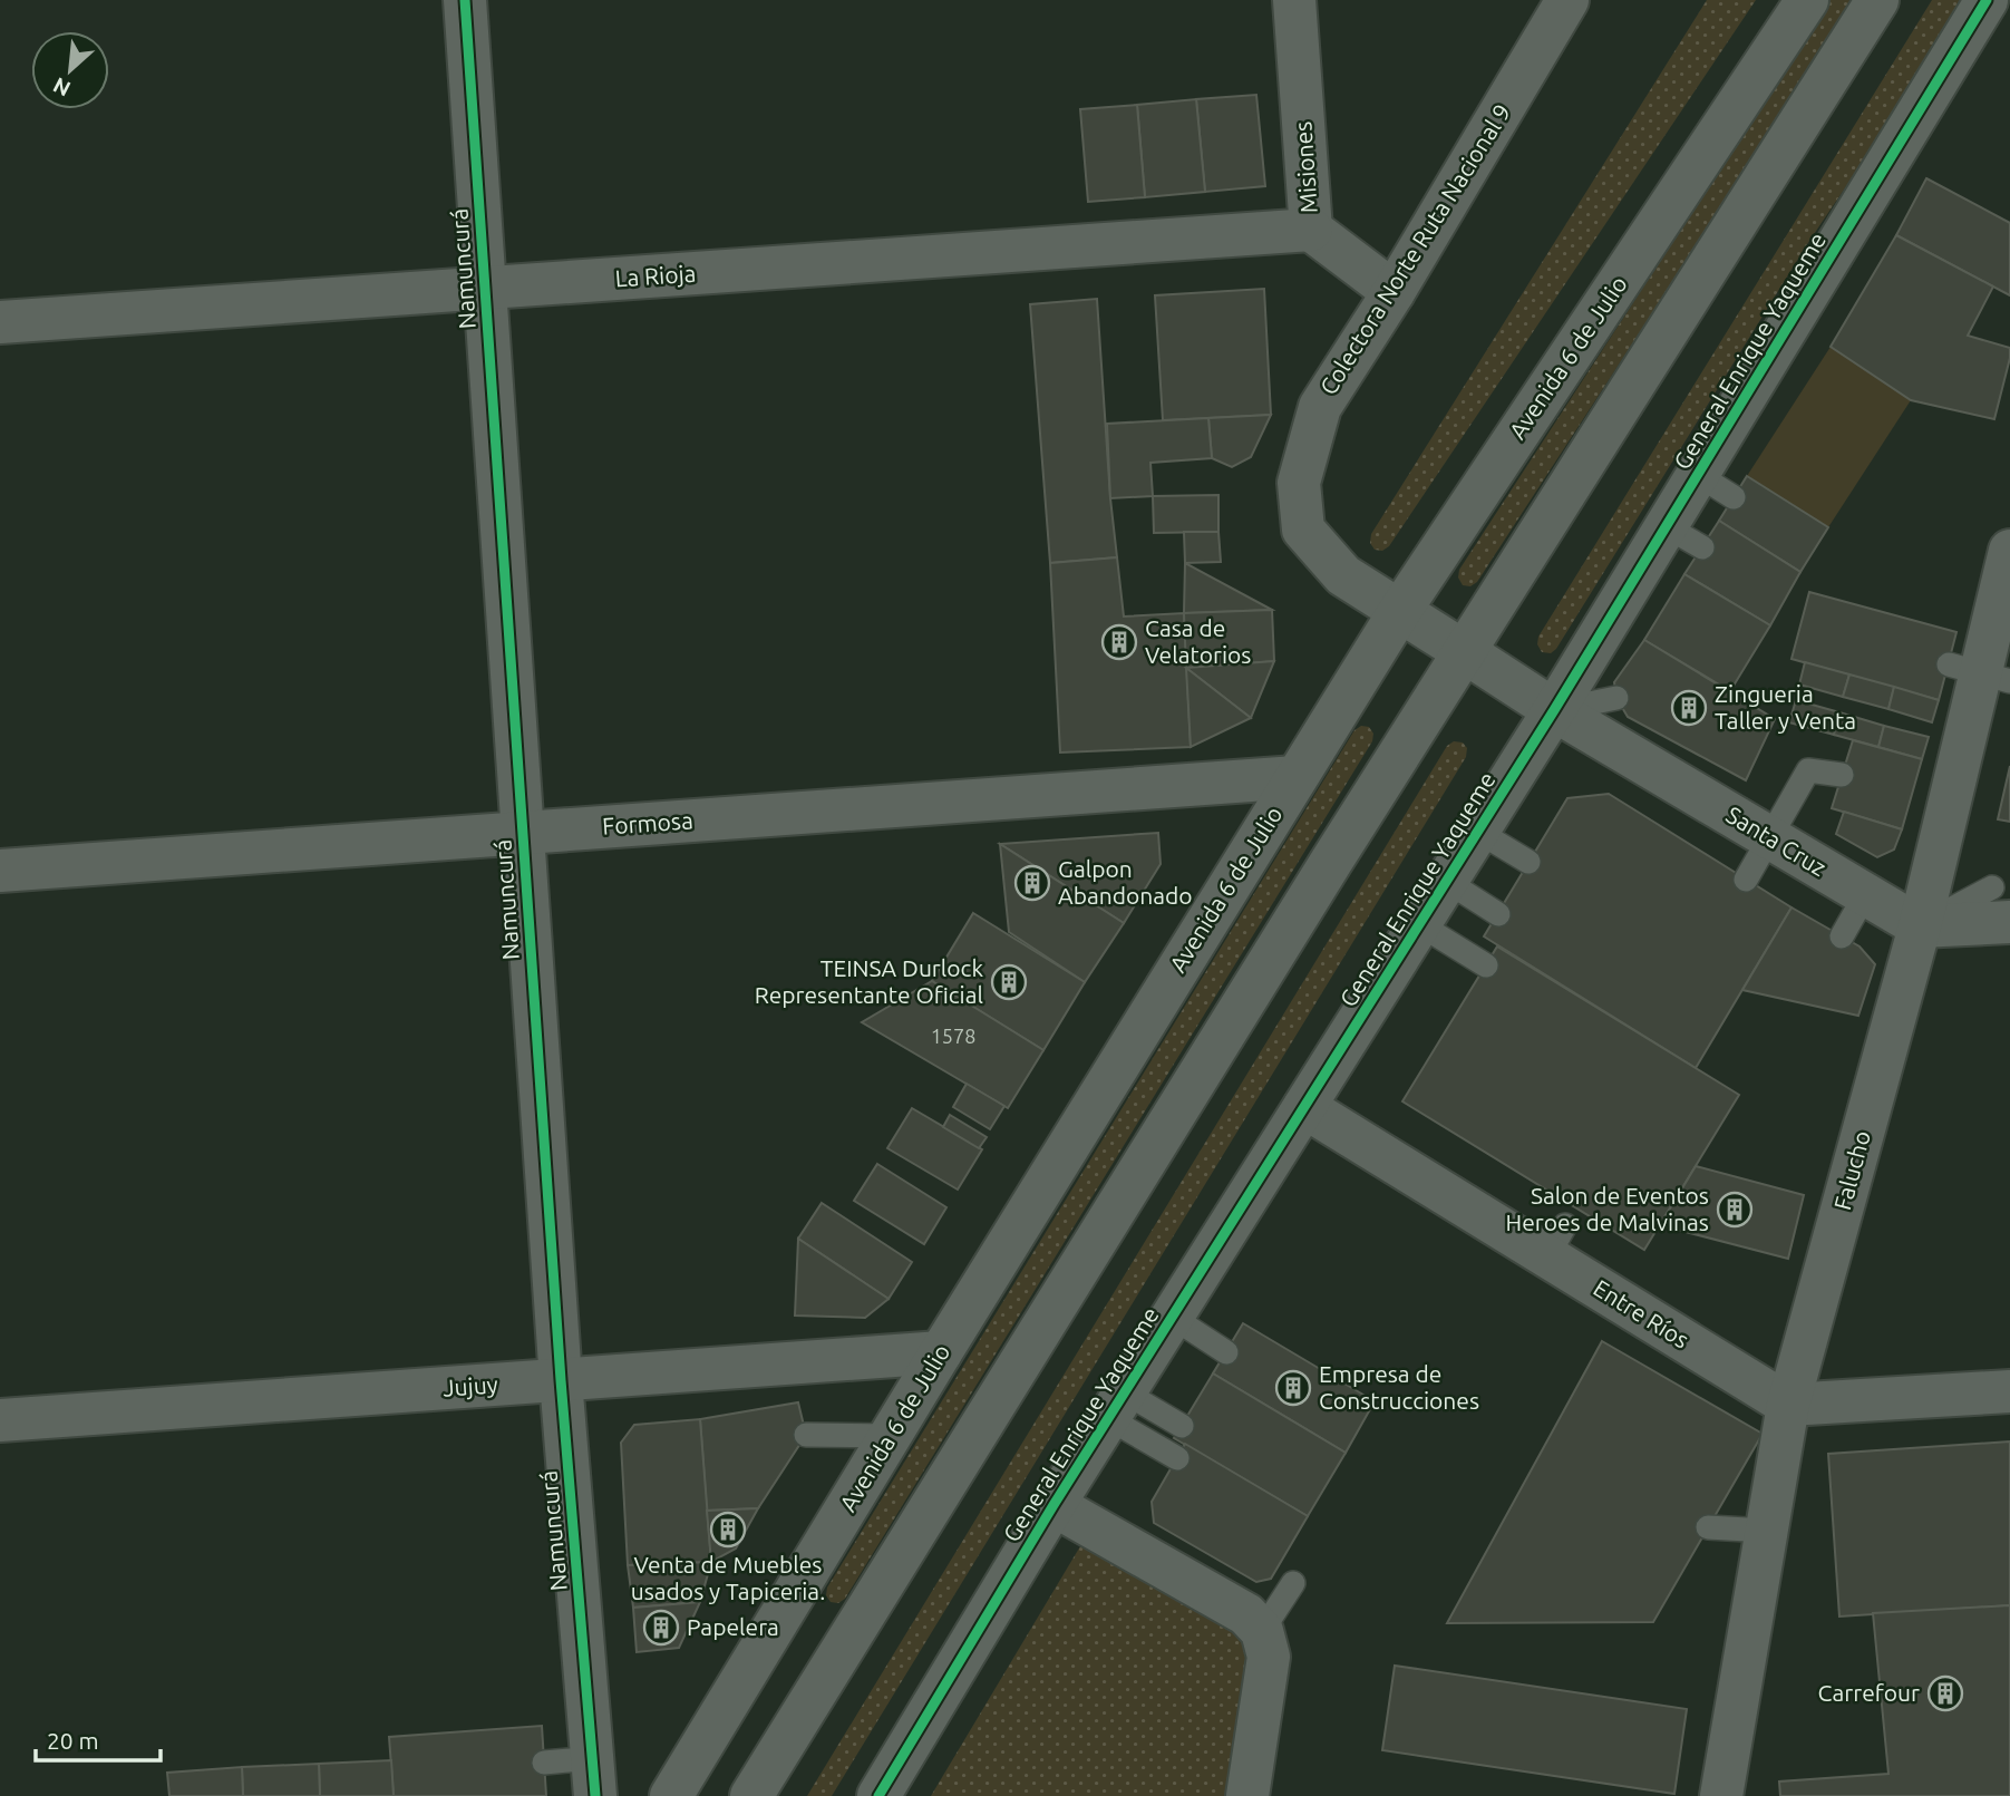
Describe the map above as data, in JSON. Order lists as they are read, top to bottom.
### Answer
{
  "streets": {
    "street": [
      "Misiones",
      "Colectora Norte Ruta Nacional 9",
      "Namuncurá",
      "La Rioja",
      "General Enrique Yaqueme",
      "Avenida 6 de Julio",
      "Formosa",
      "Santa Cruz",
      "Falucho",
      "Entre Ríos",
      "Jujuy"
    ]
  },
  "crossings": [
    ["Misiones", "Colectora Norte Ruta Nacional 9"],
    ["Misiones", "La Rioja"],
    ["Colectora Norte Ruta Nacional 9", "General Enrique Yaqueme"],
    ["Colectora Norte Ruta Nacional 9", "Avenida 6 de Julio"],
    ["Colectora Norte Ruta Nacional 9", "Santa Cruz"],
    ["Namuncurá", "La Rioja"],
    ["Namuncurá", "Formosa"],
    ["Namuncurá", "Jujuy"],
    ["General Enrique Yaqueme", "Santa Cruz"],
    ["General Enrique Yaqueme", "Entre Ríos"],
    ["Avenida 6 de Julio", "Formosa"],
    ["Avenida 6 de Julio", "Jujuy"],
    ["Santa Cruz", "Falucho"],
    ["Falucho", "Entre Ríos"]
  ],
  "places": {
    "building": [
      "Casa de Velatorios",
      "Zingueria Taller y Venta",
      "Galpon Abandonado",
      "TEINSA Durlock Representante Oficial",
      "Salon de Eventos Heroes de Malvinas",
      "Empresa de Construcciones",
      "Venta de Muebles usados y Tapiceria.",
      "Papelera",
      "Carrefour"
    ]
  },
  "house_numbers": ["1578"],
  "scale_bar": "20 m",
  "north": "bottom left"
}
